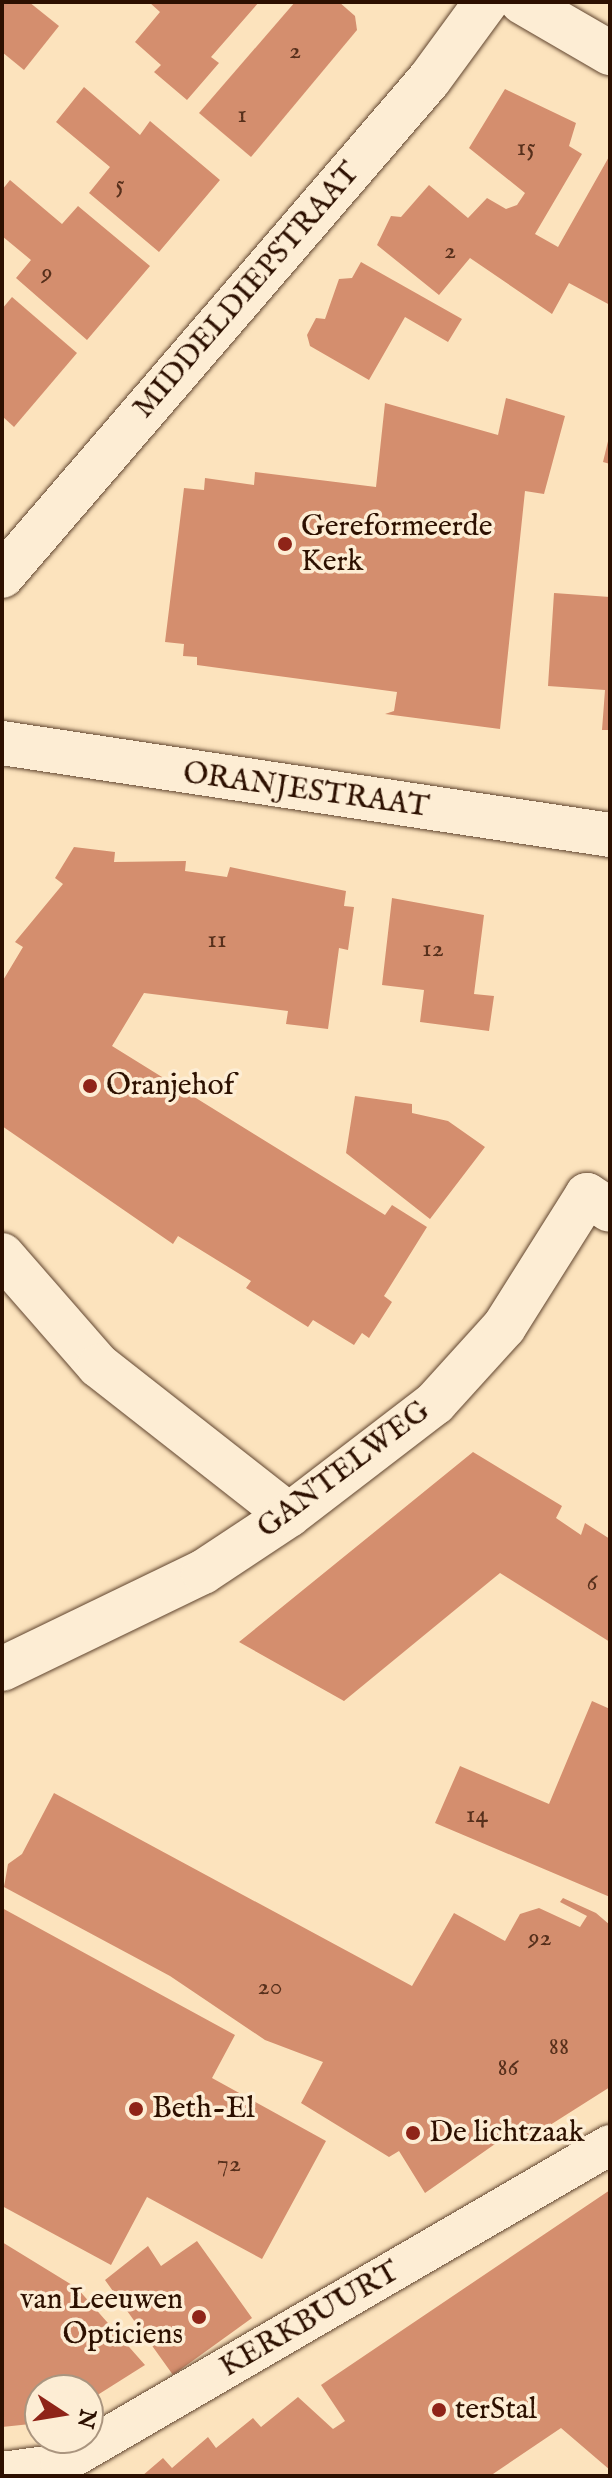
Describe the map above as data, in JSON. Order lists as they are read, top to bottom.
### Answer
{
  "streets": {
    "street": [
      "MIDDELDIEPSTRAAT",
      "ORANJESTRAAT",
      "GANTELWEG",
      "KERKBUURT"
    ]
  },
  "places": [
    "Gereformeerde Kerk",
    "Oranjehof",
    "Beth-El",
    "De lichtzaak",
    "van Leeuwen Opticiens",
    "terStal"
  ],
  "house_numbers": [
    "2",
    "1",
    "15",
    "5",
    "2",
    "9",
    "11",
    "12",
    "6",
    "14",
    "92",
    "20",
    "88",
    "86",
    "72"
  ],
  "north": "right"
}
